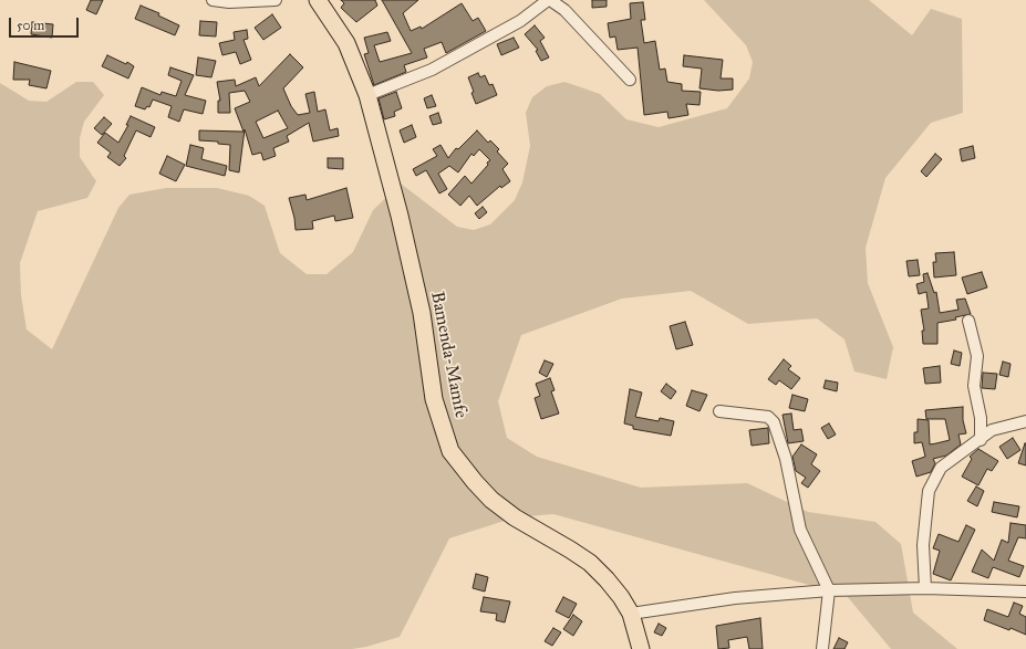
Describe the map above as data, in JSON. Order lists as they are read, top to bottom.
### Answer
{
  "streets": {
    "highway": ["Bamenda-Mamfe"]
  },
  "scale_bar": "50 m"
}
